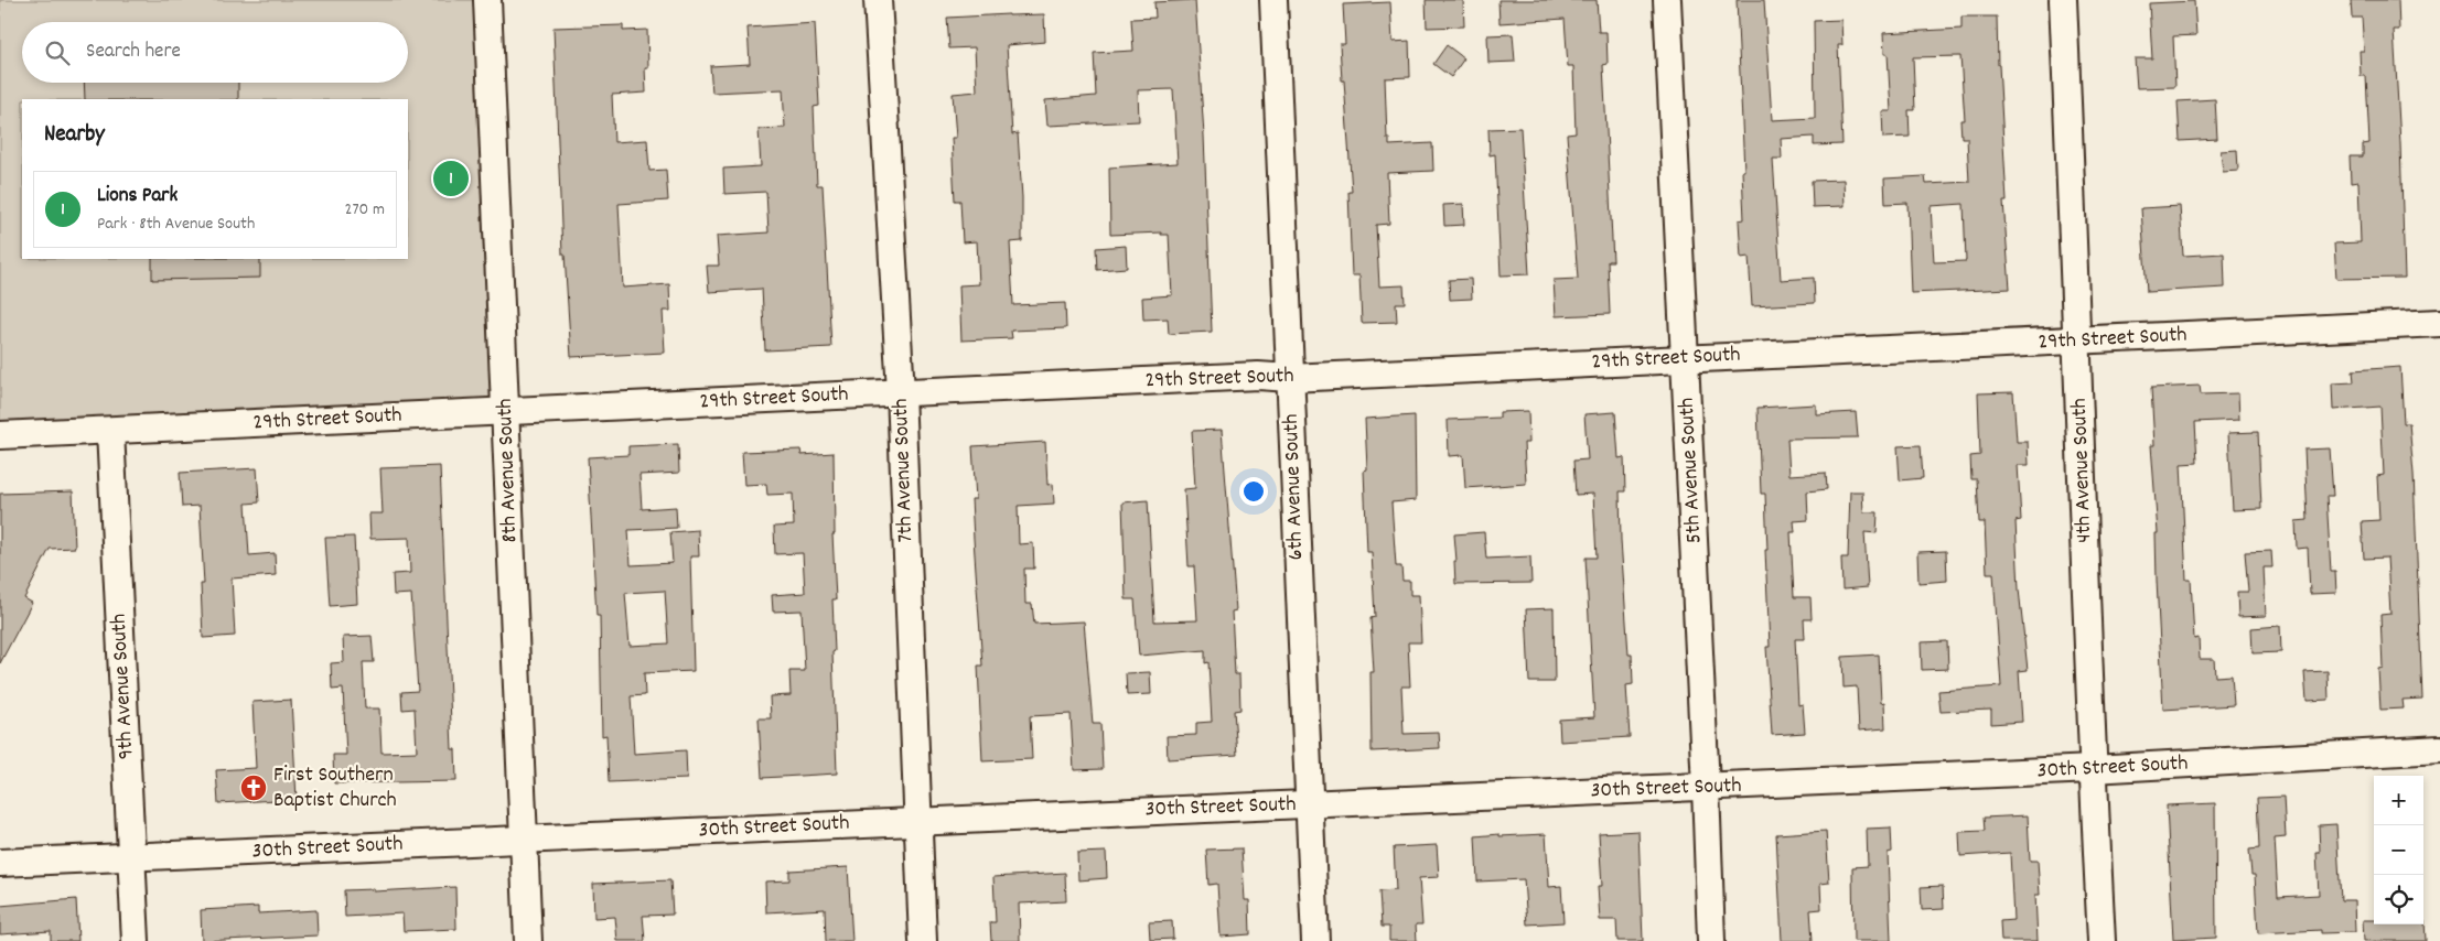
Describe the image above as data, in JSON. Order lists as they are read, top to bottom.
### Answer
{
  "streets": {
    "street": [
      "29th Street South",
      "8th Avenue South",
      "7th Avenue South",
      "5th Avenue South",
      "4th Avenue South",
      "6th Avenue South",
      "9th Avenue South",
      "30th Street South"
    ]
  },
  "crossings": [
    ["29th Street South", "8th Avenue South"],
    ["29th Street South", "7th Avenue South"],
    ["29th Street South", "5th Avenue South"],
    ["29th Street South", "4th Avenue South"],
    ["29th Street South", "6th Avenue South"],
    ["29th Street South", "9th Avenue South"],
    ["8th Avenue South", "30th Street South"],
    ["7th Avenue South", "30th Street South"],
    ["5th Avenue South", "30th Street South"],
    ["4th Avenue South", "30th Street South"],
    ["6th Avenue South", "30th Street South"],
    ["9th Avenue South", "30th Street South"]
  ],
  "places": {
    "church": ["First Southern Baptist Church"]
  },
  "page": {
    "search": "Search here",
    "heading": "Nearby",
    "pins": "1",
    "list": [
      {
        "mark": "1",
        "name": "Lions Park",
        "note": "Park · 8th Avenue South",
        "value": "270 m"
      }
    ],
    "map_buttons": ["+", "−"]
  }
}
